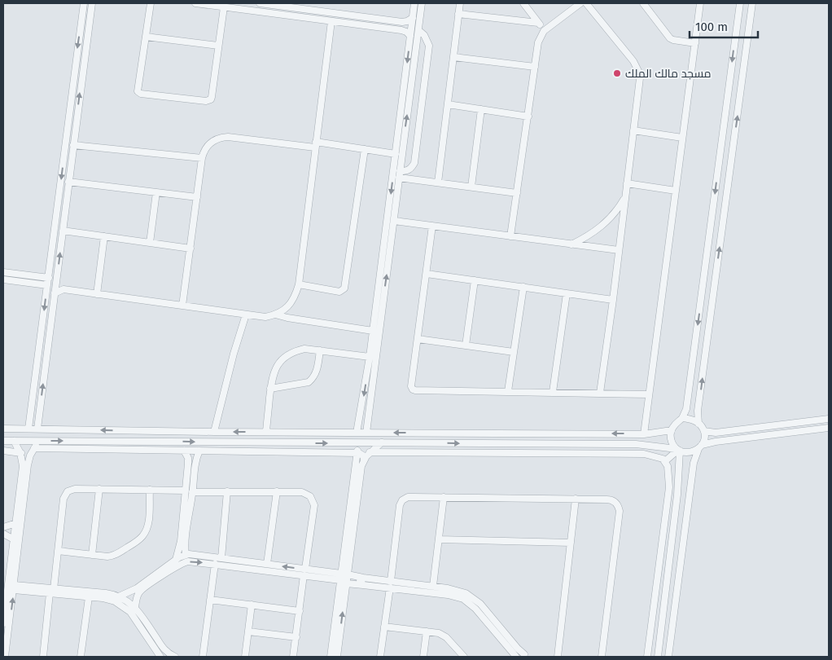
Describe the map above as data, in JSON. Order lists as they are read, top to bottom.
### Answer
{
  "places": ["مسجد مالك الملك"],
  "scale_bar": "100 m"
}
